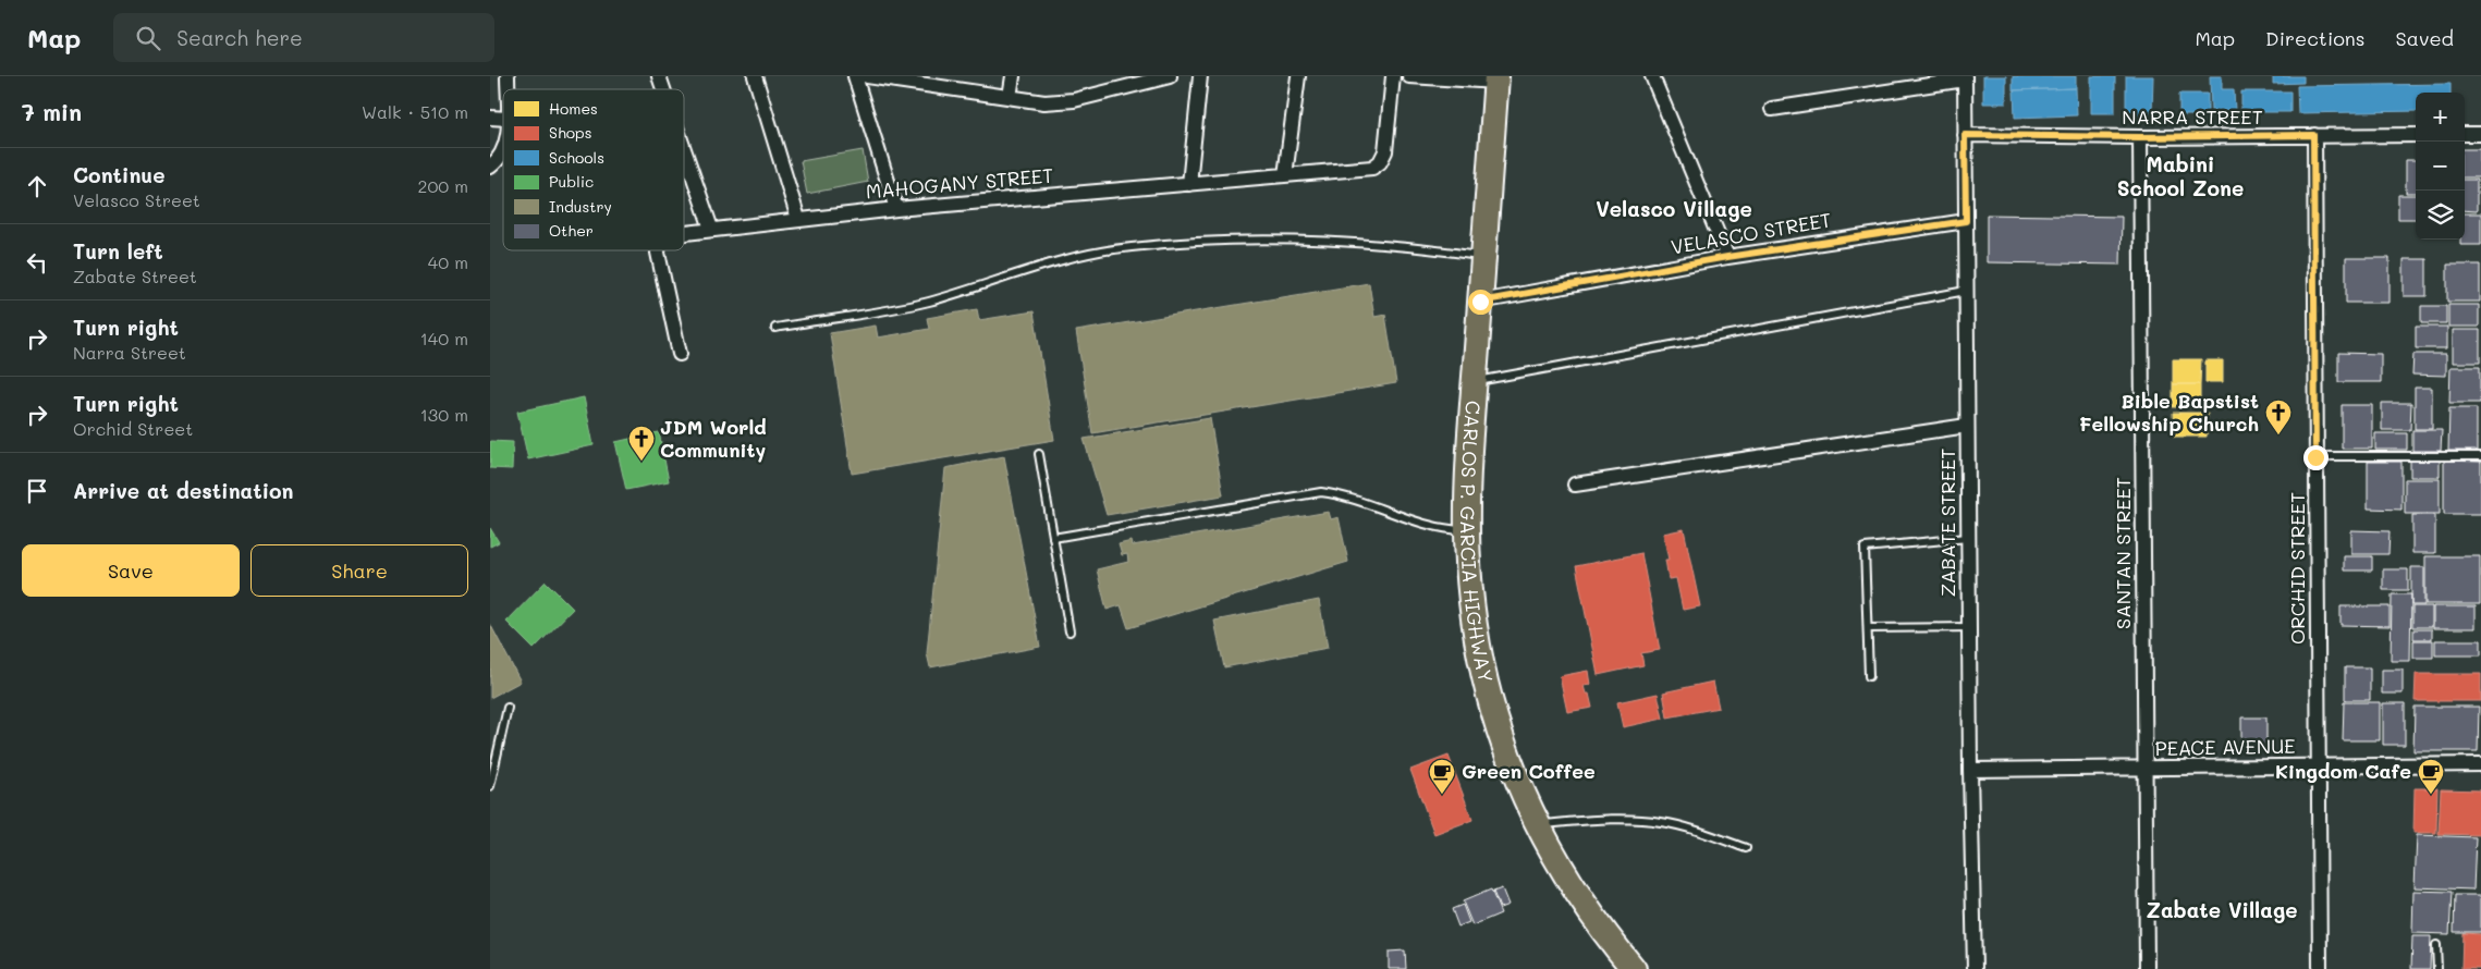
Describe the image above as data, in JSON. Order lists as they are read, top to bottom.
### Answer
{
  "streets": {
    "highway": ["CARLOS P. GARCIA HIGHWAY"],
    "street": [
      "NARRA STREET",
      "MAHOGANY STREET",
      "VELASCO STREET",
      "ZABATE STREET",
      "SANTAN STREET",
      "ORCHID STREET",
      "PEACE AVENUE"
    ]
  },
  "crossings": [
    ["NARRA STREET", "ZABATE STREET"],
    ["NARRA STREET", "SANTAN STREET"],
    ["NARRA STREET", "ORCHID STREET"],
    ["VELASCO STREET", "ZABATE STREET"],
    ["VELASCO STREET", "CARLOS P. GARCIA HIGHWAY"],
    ["ZABATE STREET", "PEACE AVENUE"],
    ["SANTAN STREET", "PEACE AVENUE"],
    ["ORCHID STREET", "PEACE AVENUE"]
  ],
  "districts": ["Mabini School Zone", "Velasco Village", "Zabate Village"],
  "places": {
    "church": ["Bible Bapstist Fellowship Church", "JDM World Community"],
    "cafe": ["Green Coffee", "Kingdom Cafe"]
  },
  "legend": [
    "Homes",
    "Shops",
    "Schools",
    "Public",
    "Industry",
    "Other"
  ],
  "page": {
    "header": "Map",
    "search": "Search here",
    "nav": ["Map", "Directions", "Saved"],
    "heading": ["7 min", "Walk · 510 m"],
    "map_buttons": ["+", "−"],
    "list": [
      ["Continue", "Velasco Street", "200 m"],
      ["Turn left", "Zabate Street", "40 m"],
      ["Turn right", "Narra Street", "140 m"],
      ["Turn right", "Orchid Street", "130 m"],
      "Arrive at destination"
    ],
    "buttons": ["Save", "Share"]
  }
}
